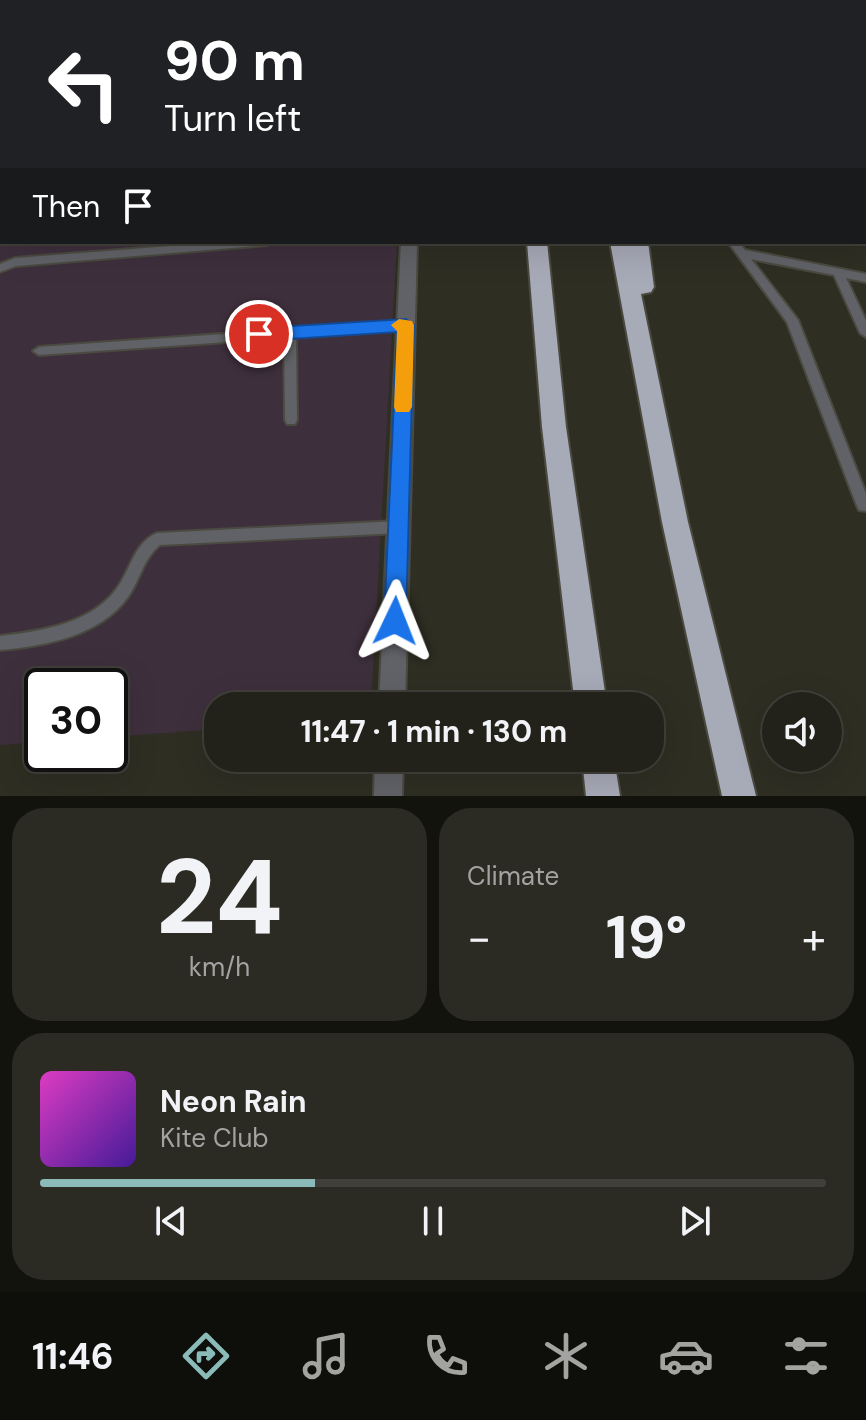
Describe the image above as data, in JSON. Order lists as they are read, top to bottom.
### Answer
{
  "page": {
    "turn": ["90 m", "Turn left"],
    "then": "Then",
    "limit": "30",
    "trip": "11:47 · 1 min · 130 m",
    "tile": [
      ["24", "km/h"],
      "Climate"
    ],
    "heat": ["−", "19°", "+"],
    "song": ["Neon Rain", "Kite Club"],
    "tabs": "11:46"
  }
}
